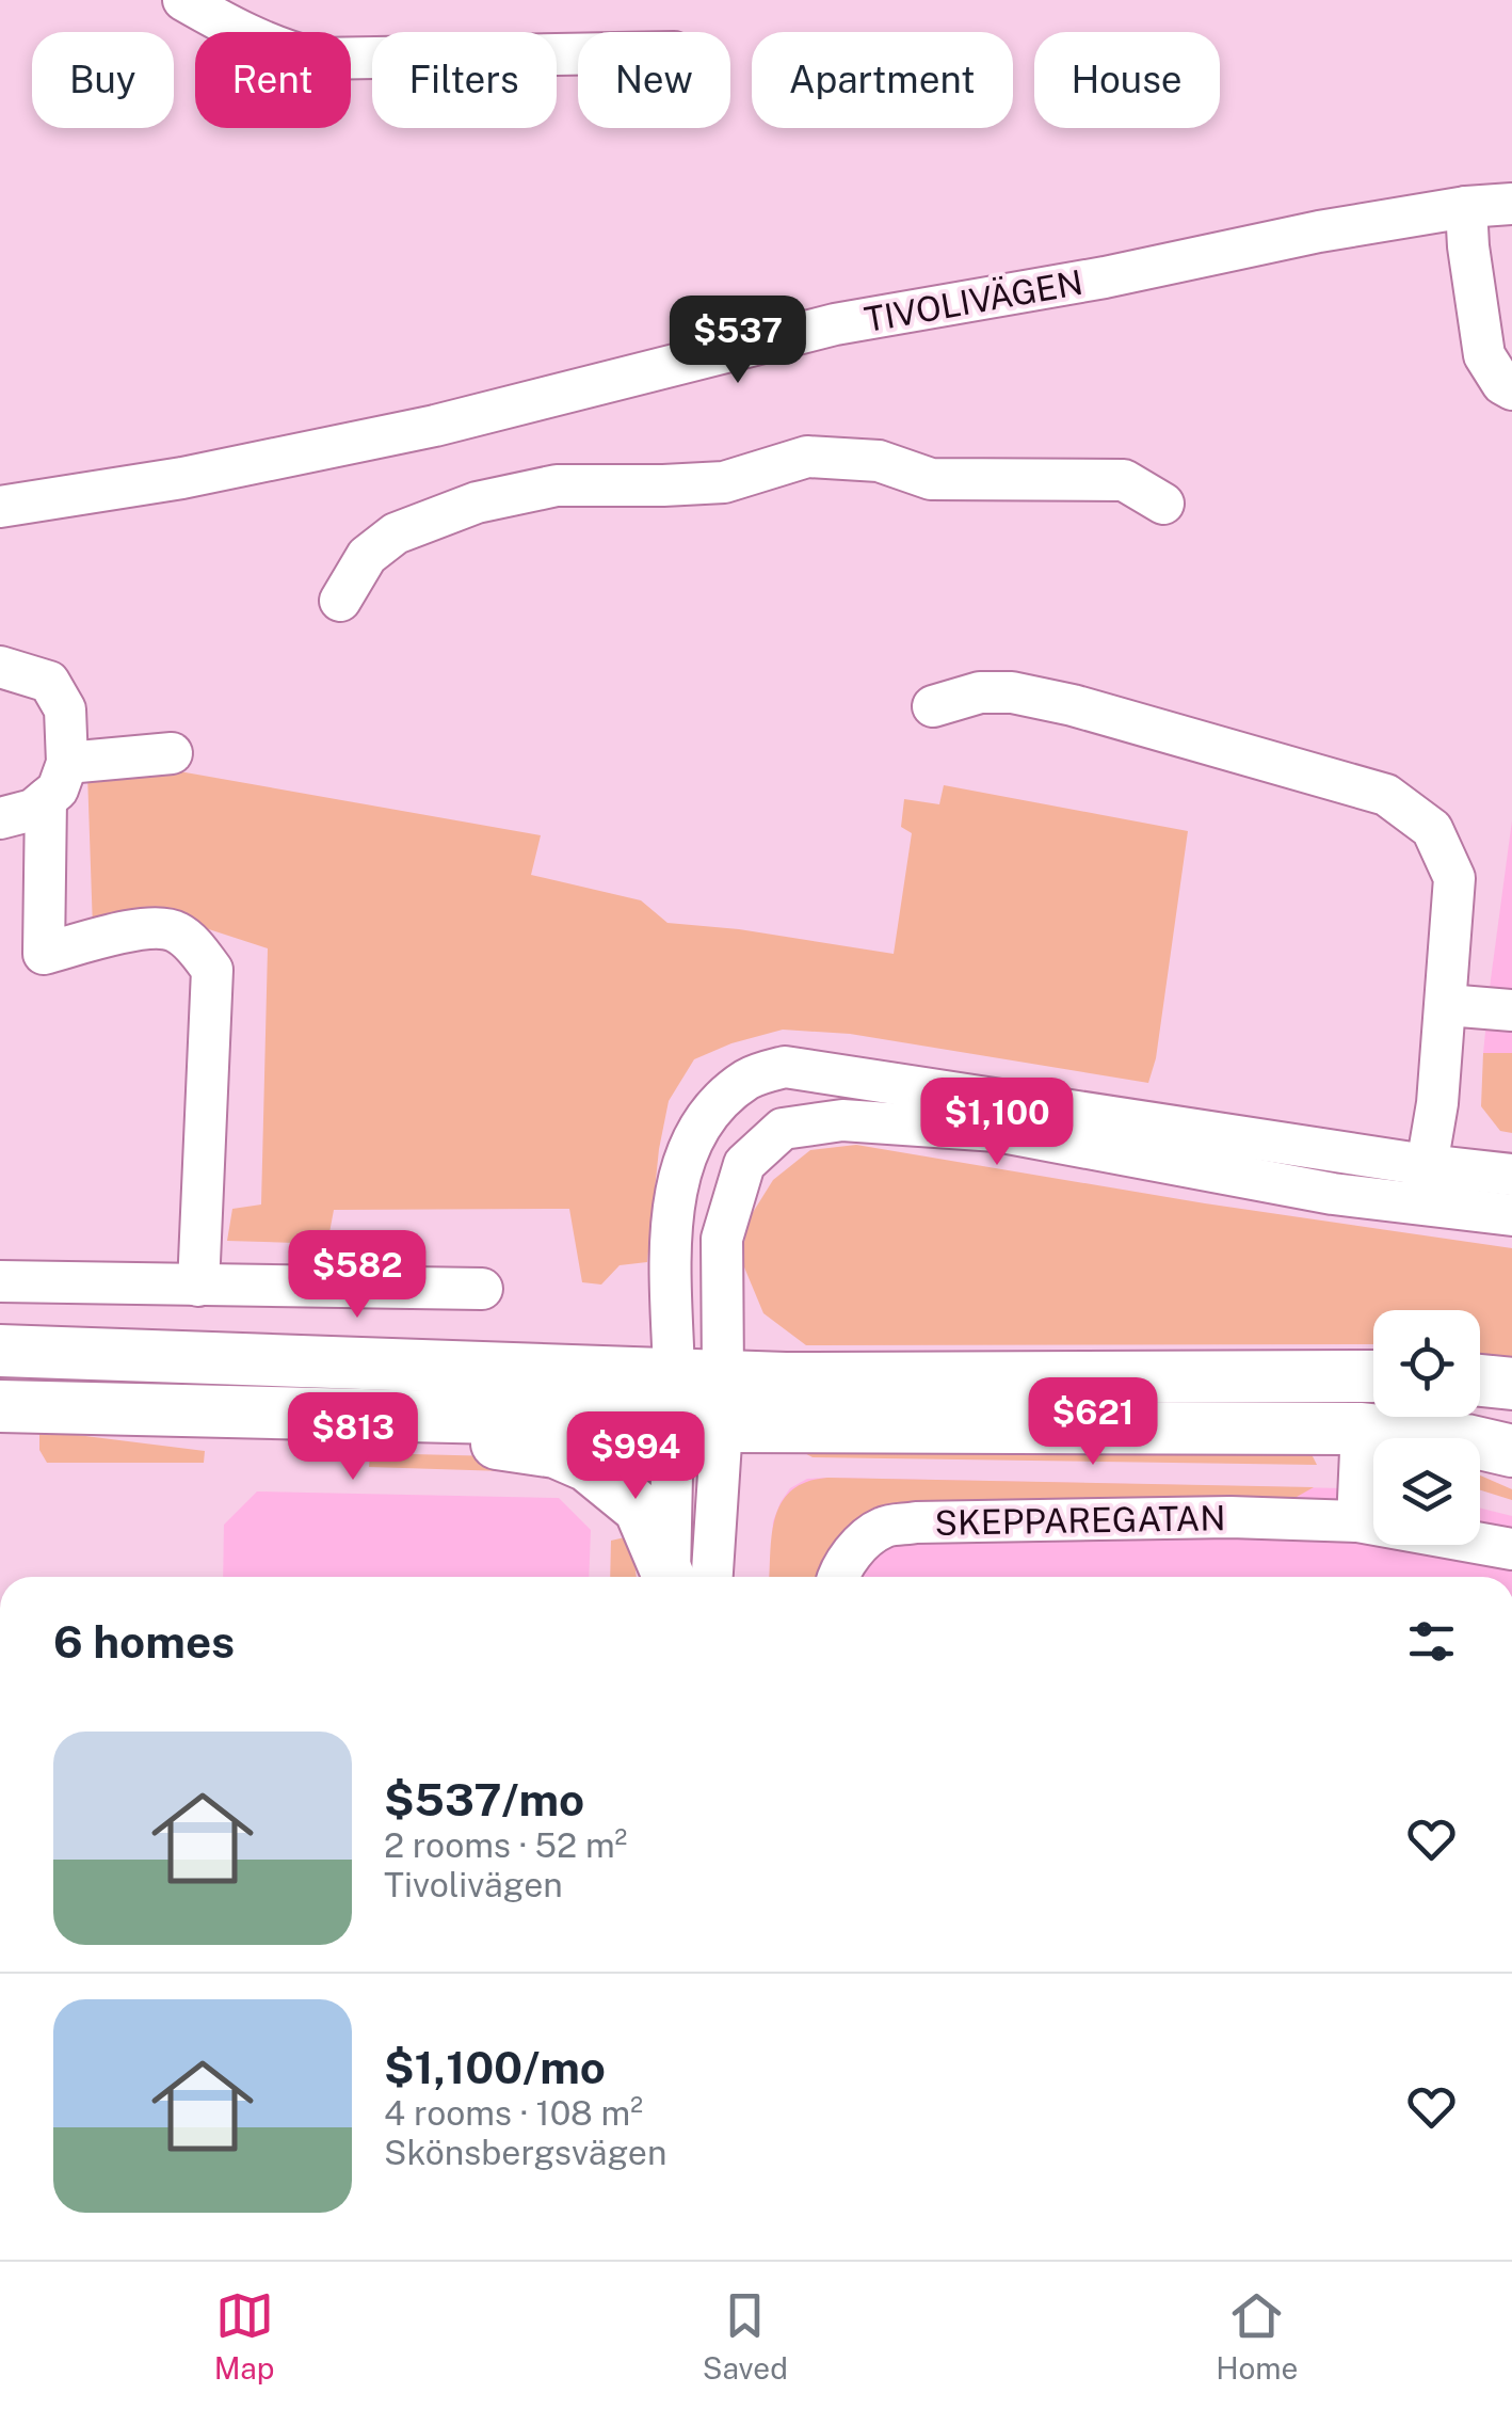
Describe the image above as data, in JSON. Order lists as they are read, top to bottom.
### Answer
{
  "streets": {
    "street": ["TIVOLIVÄGEN", "SKEPPAREGATAN"]
  },
  "page": {
    "chip": [
      "Buy",
      "Rent",
      "Filters",
      "New",
      "Apartment",
      "House"
    ],
    "price": [
      "$537",
      "$1,100",
      "$582",
      "$621",
      "$813",
      "$994"
    ],
    "heading": "6 homes",
    "list": [
      {
        "name": "$537/mo",
        "note": "2 rooms · 52 m² · Tivolivägen"
      },
      {
        "name": "$1,100/mo",
        "note": "4 rooms · 108 m² · Skönsbergsvägen"
      }
    ],
    "tabs": ["Map", "Saved", "Home"]
  }
}
